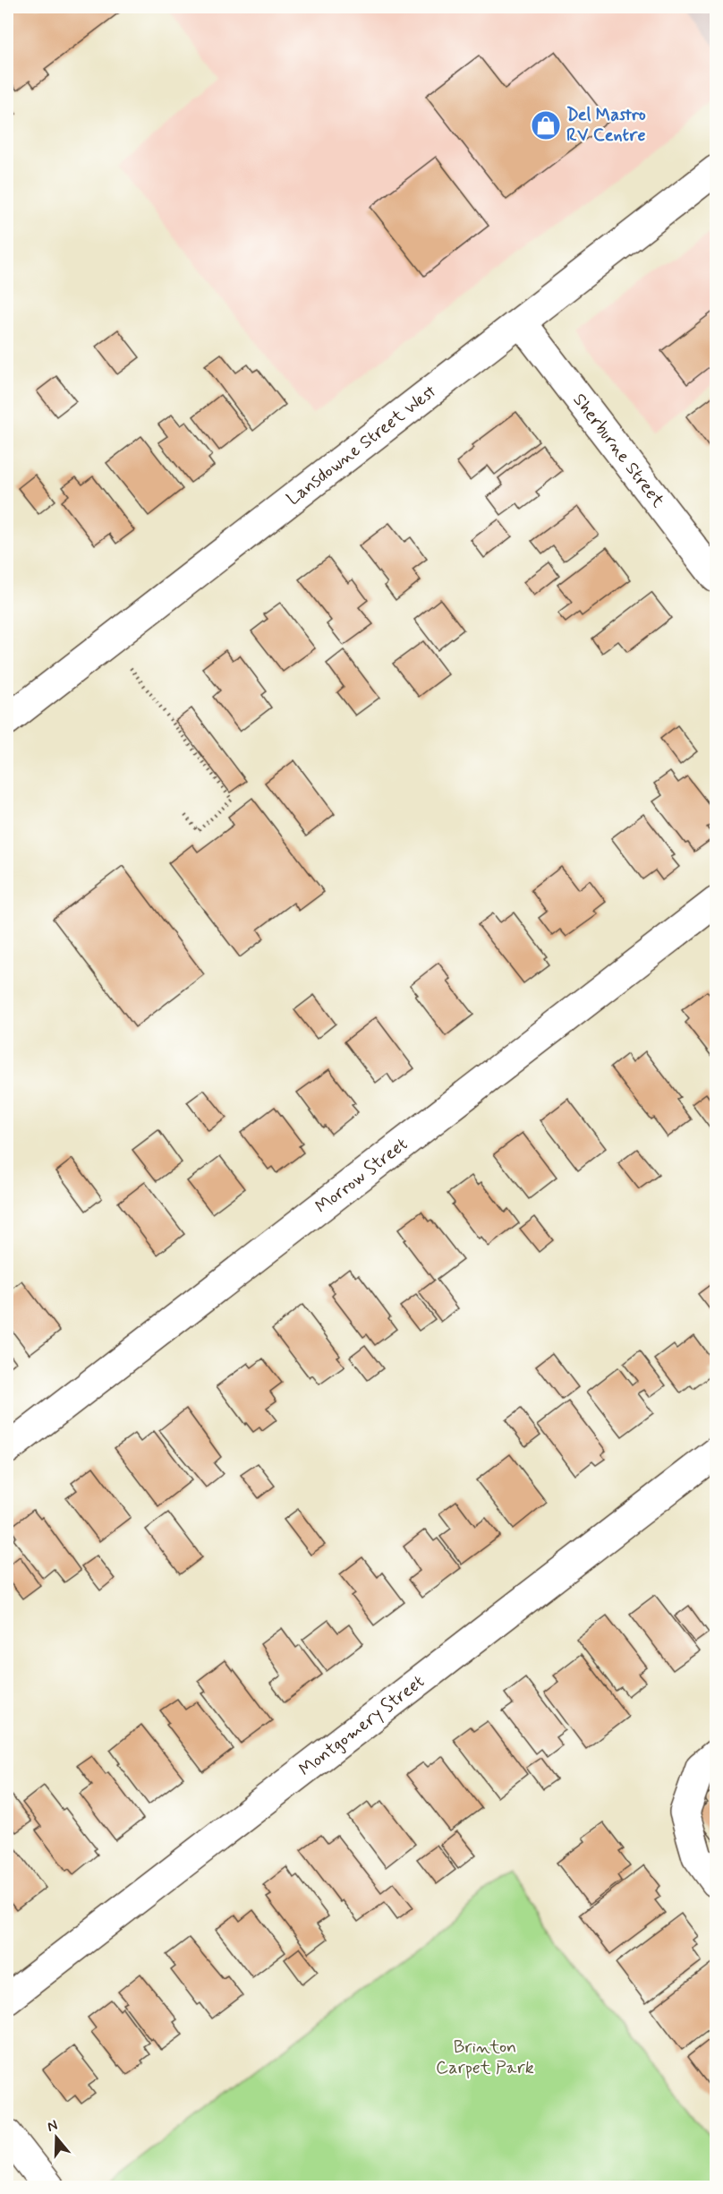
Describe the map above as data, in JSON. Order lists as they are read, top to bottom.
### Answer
{
  "streets": {
    "street": [
      "Lansdowne Street West",
      "Sherburne Street",
      "Morrow Street",
      "Montgomery Street"
    ]
  },
  "crossings": [
    ["Lansdowne Street West", "Sherburne Street"]
  ],
  "parks": ["Brinton Carpet Park"],
  "places": {
    "shop": ["Del Mastro RV Centre"]
  },
  "north": "top"
}
